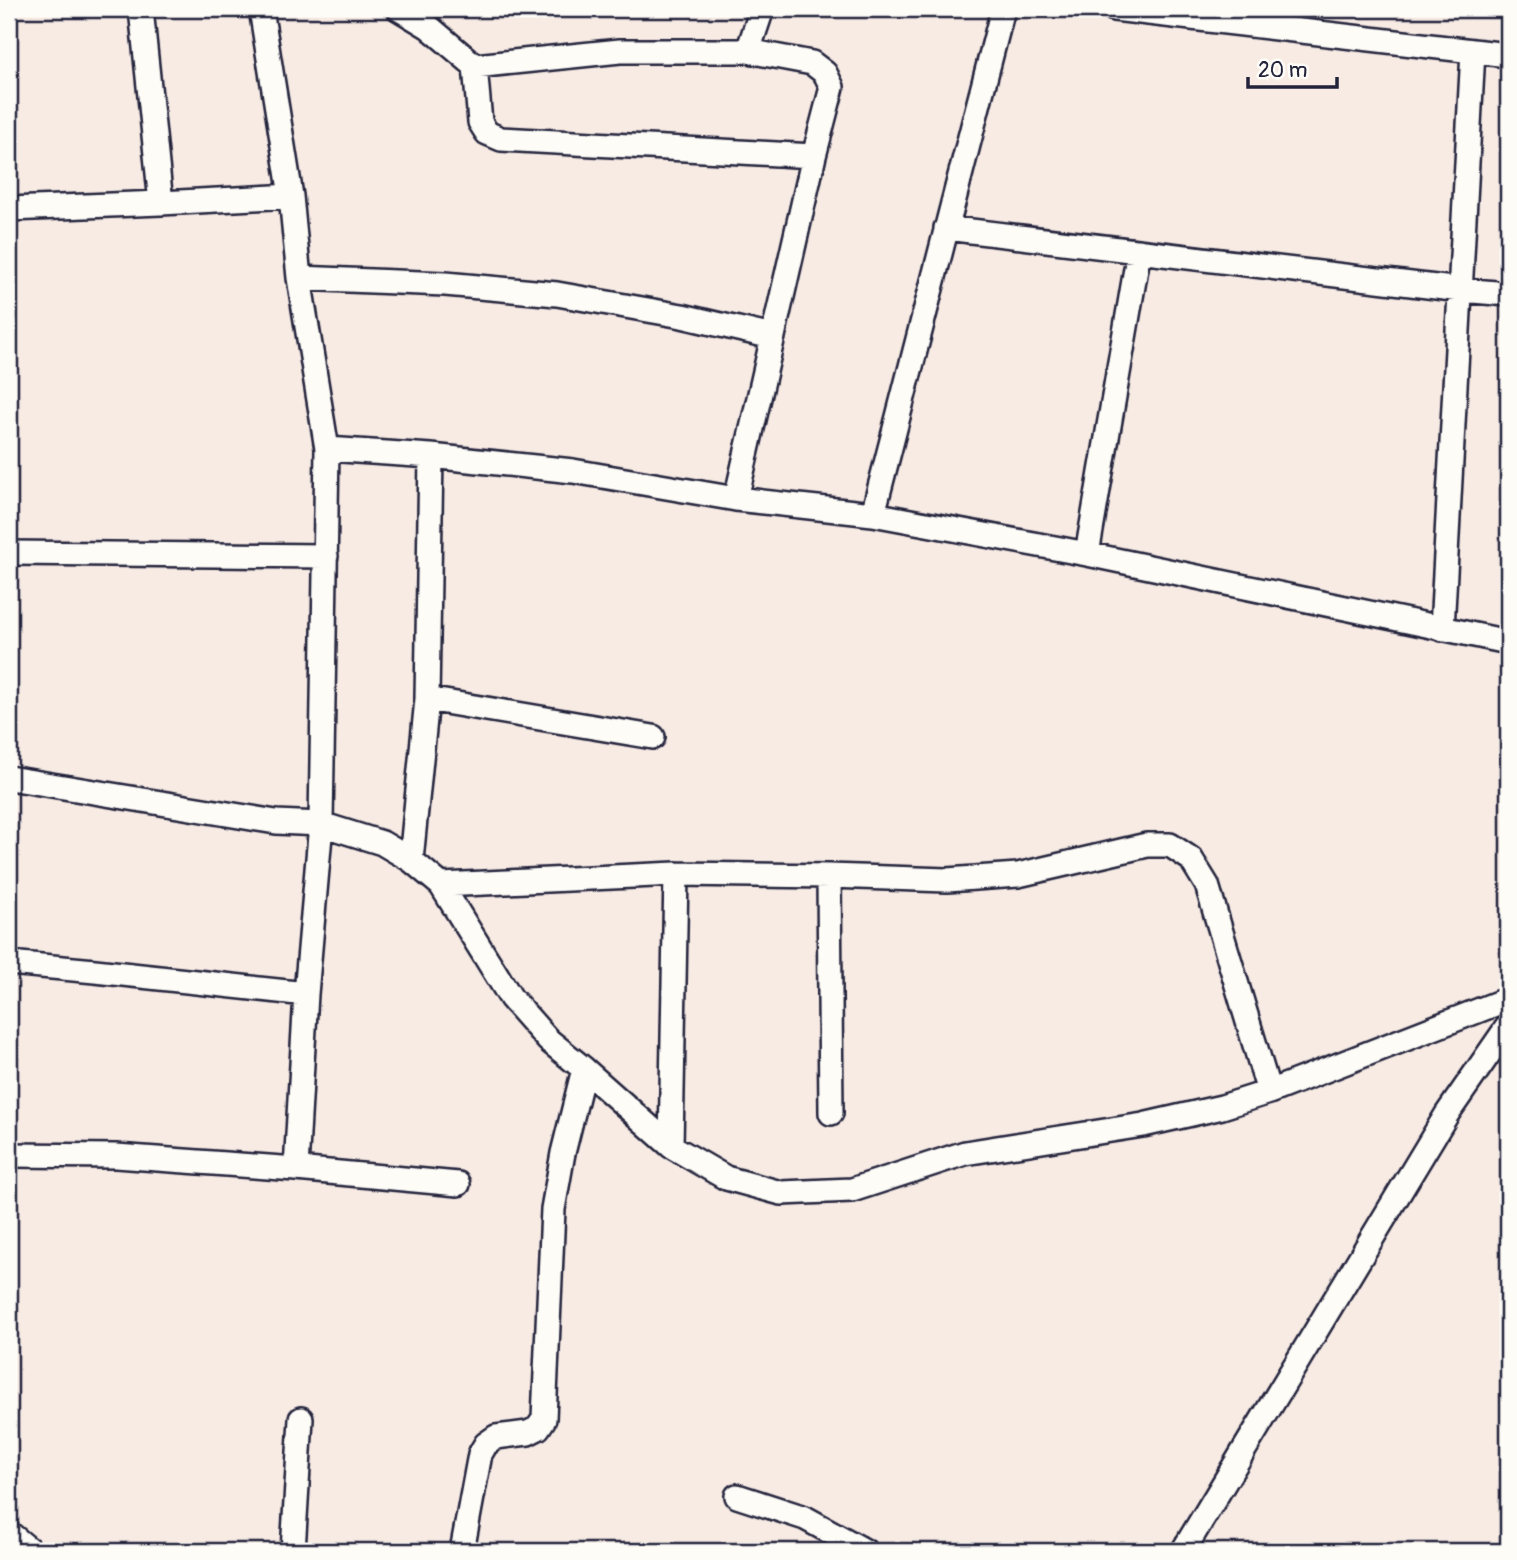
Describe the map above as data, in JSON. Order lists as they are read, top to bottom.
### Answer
{
  "scale_bar": "20 m"
}
